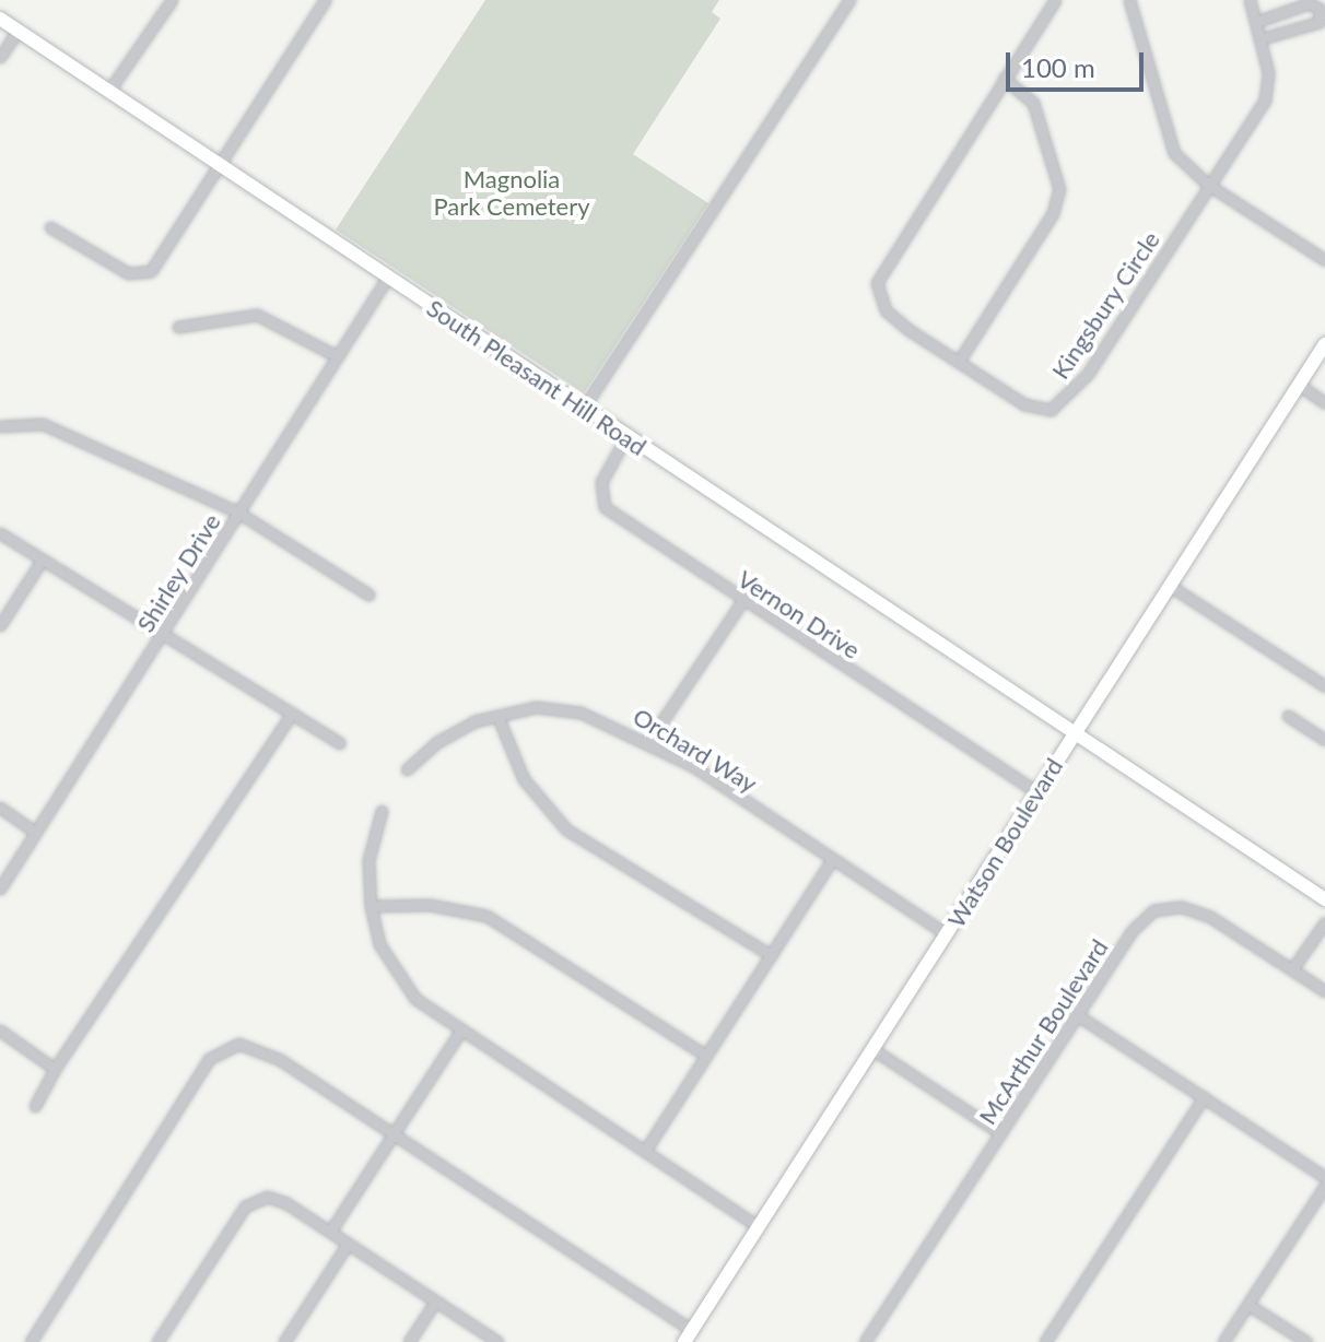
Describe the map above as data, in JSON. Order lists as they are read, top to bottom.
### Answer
{
  "streets": {
    "street": [
      "Kingsbury Circle",
      "South Pleasant Hill Road",
      "Shirley Drive",
      "Vernon Drive",
      "Orchard Way",
      "Watson Boulevard",
      "McArthur Boulevard"
    ]
  },
  "crossings": [
    ["South Pleasant Hill Road", "Shirley Drive"],
    ["South Pleasant Hill Road", "Vernon Drive"],
    ["South Pleasant Hill Road", "Watson Boulevard"],
    ["Vernon Drive", "Watson Boulevard"],
    ["Orchard Way", "Watson Boulevard"]
  ],
  "parks": ["Magnolia Park Cemetery"],
  "scale_bar": "100 m"
}
